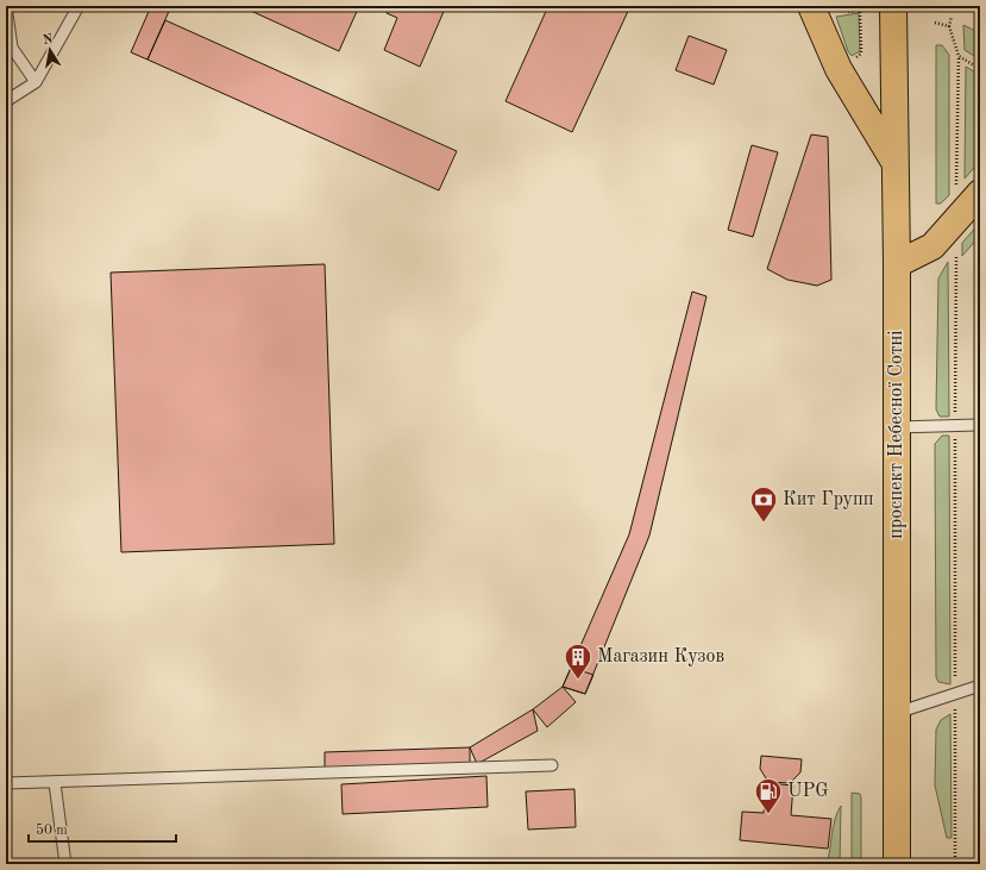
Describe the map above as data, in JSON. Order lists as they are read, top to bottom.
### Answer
{
  "streets": {
    "main road": ["проспект Небесної Сотні"]
  },
  "places": {
    "bank": ["Кит Групп"],
    "building": ["Магазин Кузов"],
    "fuel station": ["UPG"]
  },
  "scale_bar": "50 m",
  "north": "top"
}
